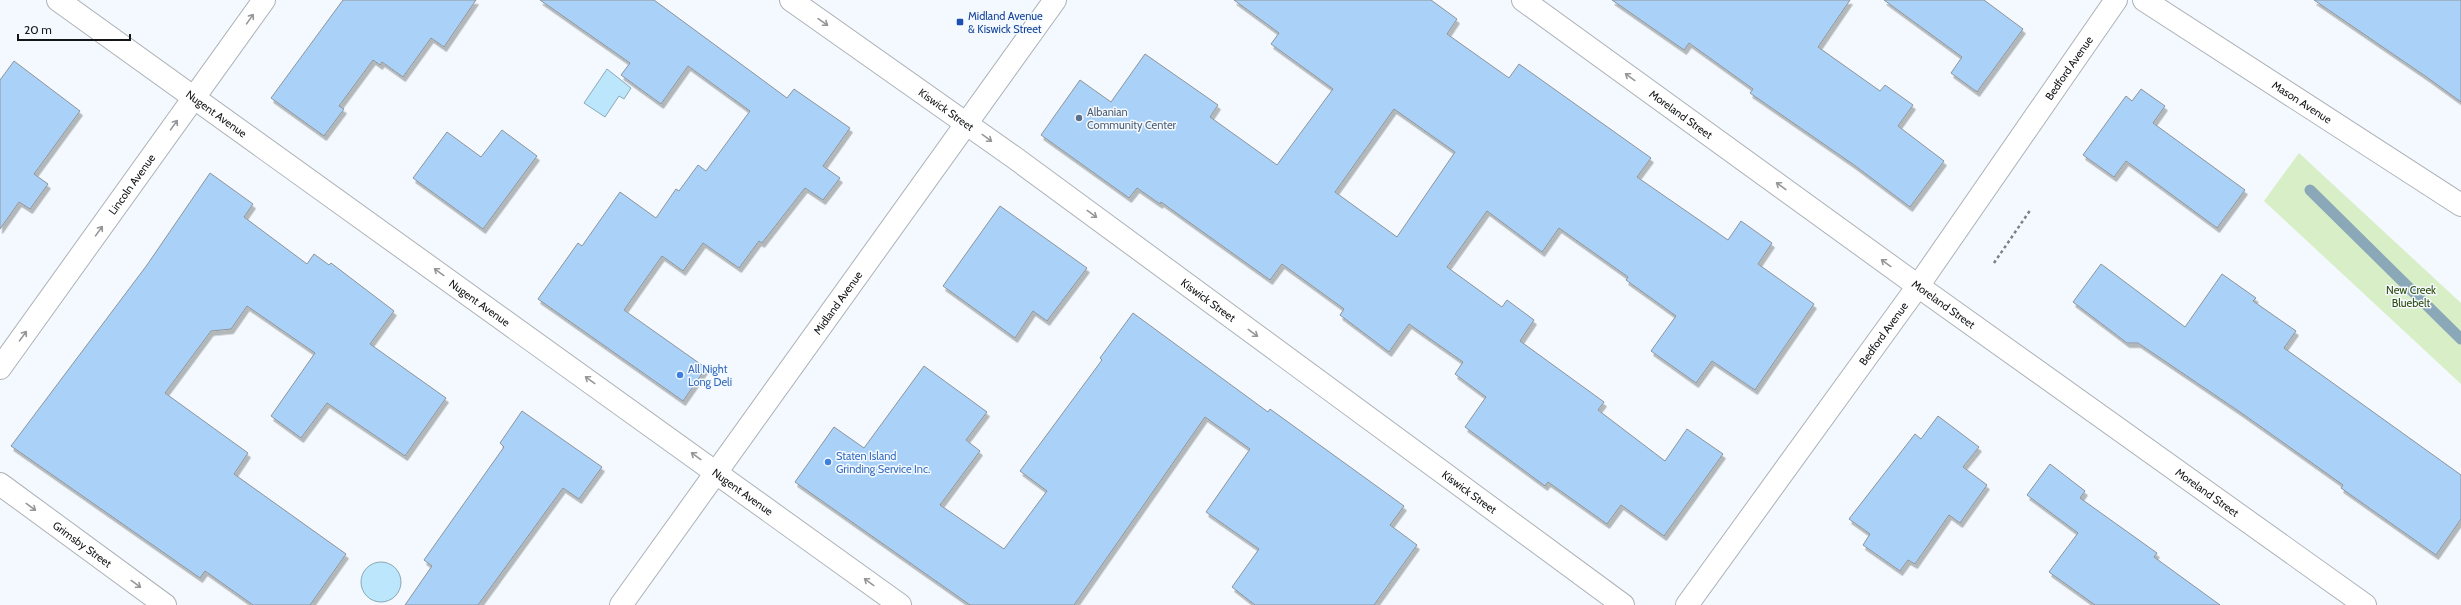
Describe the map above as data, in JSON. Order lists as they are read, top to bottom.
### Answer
{
  "streets": {
    "street": [
      "Bedford Avenue",
      "Mason Avenue",
      "Kiswick Street",
      "Nugent Avenue",
      "Moreland Street",
      "Lincoln Avenue",
      "Midland Avenue",
      "Grimsby Street"
    ]
  },
  "crossings": [
    ["Bedford Avenue", "Moreland Street"],
    ["Kiswick Street", "Midland Avenue"],
    ["Nugent Avenue", "Lincoln Avenue"],
    ["Nugent Avenue", "Midland Avenue"]
  ],
  "one_way": [
    "Kiswick Street",
    "Nugent Avenue",
    "Moreland Street",
    "Lincoln Avenue",
    "Grimsby Street"
  ],
  "parks": ["New Creek Bluebelt"],
  "places": {
    "transit": ["Midland Avenue & Kiswick Street"],
    "other": ["Albanian Community Center", "All Night Long Deli", "Staten Island Grinding Service Inc."]
  },
  "scale_bar": "20 m"
}
